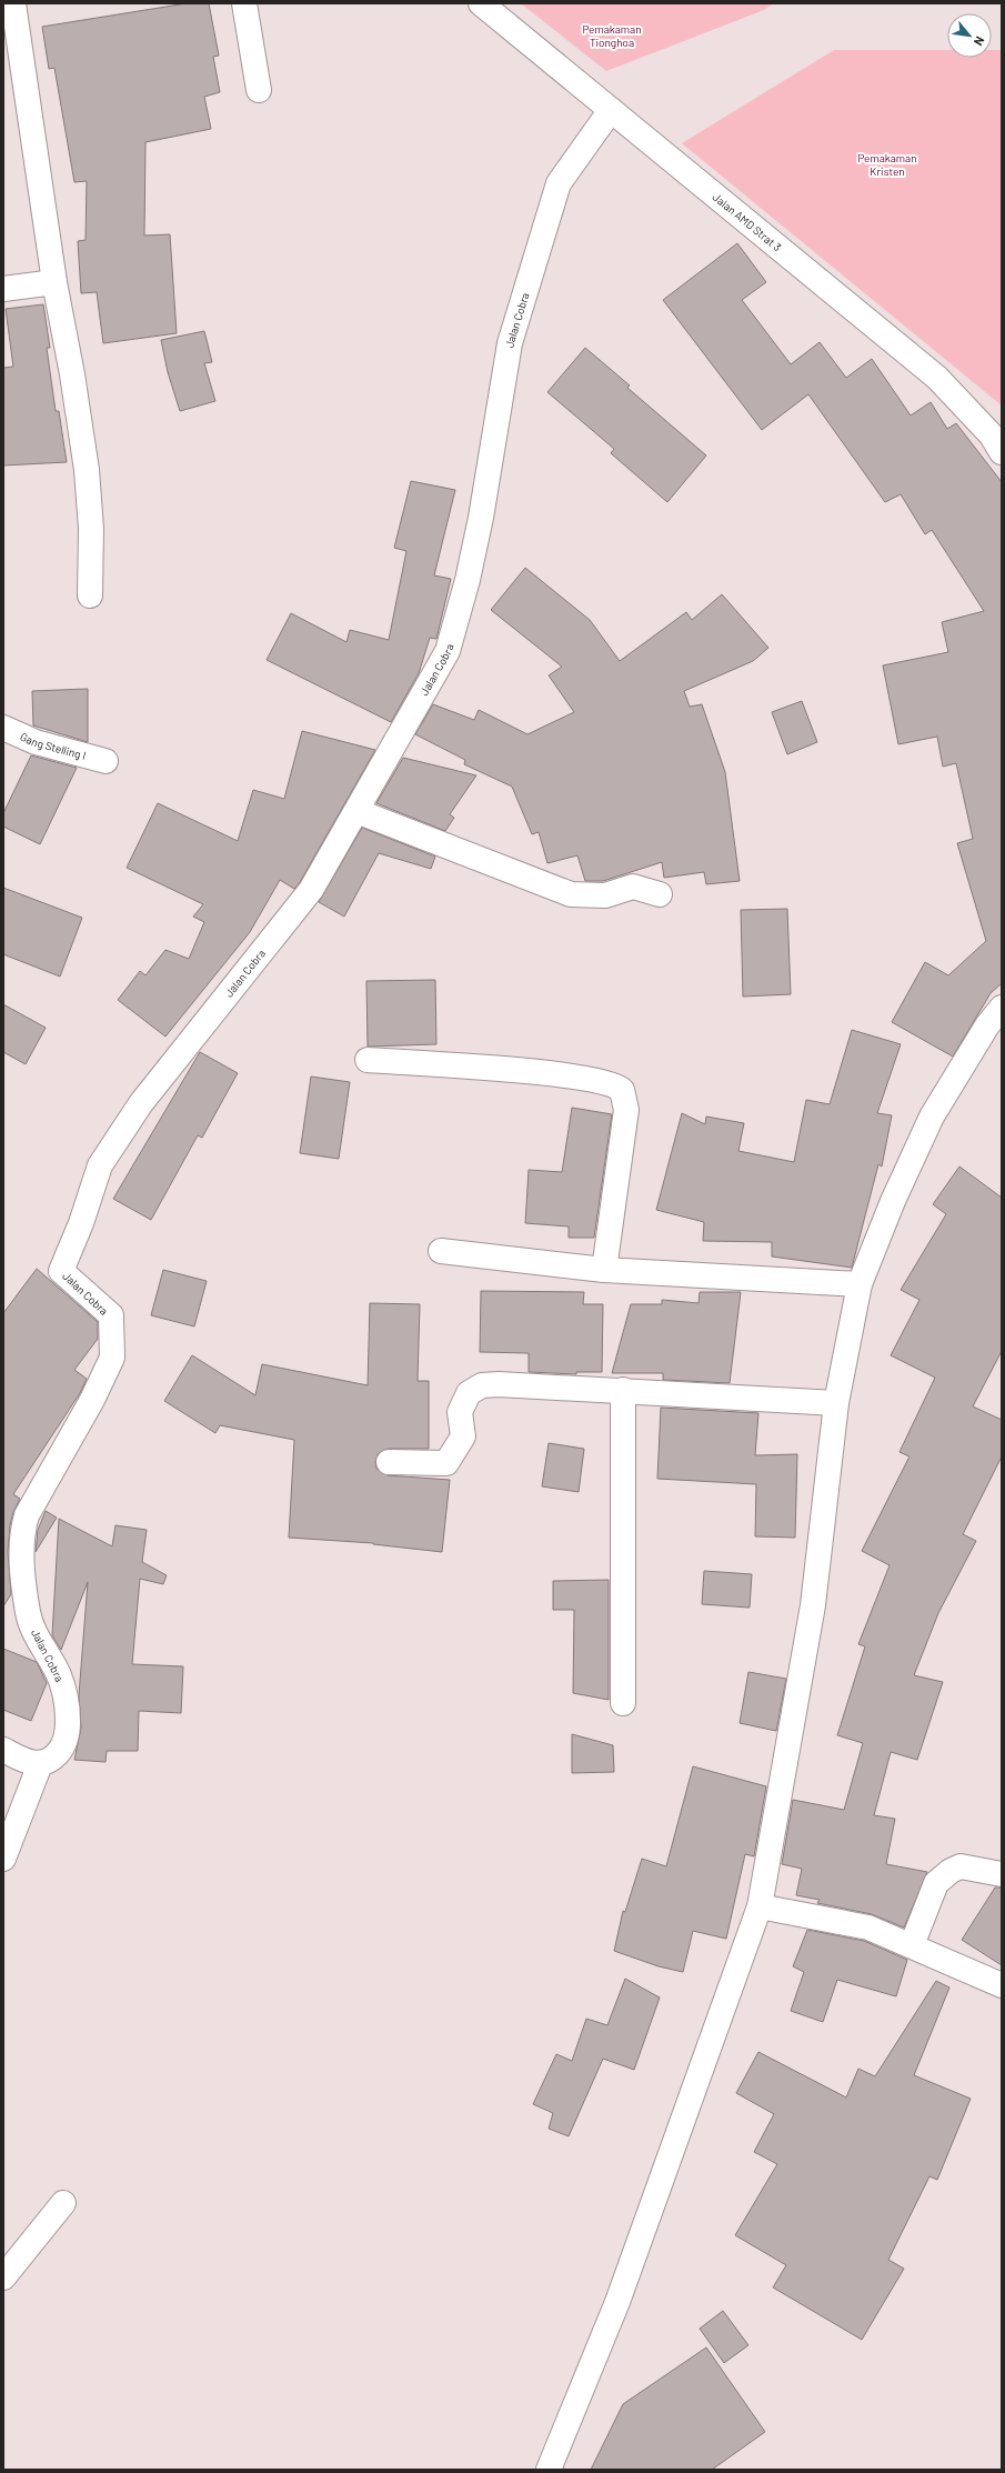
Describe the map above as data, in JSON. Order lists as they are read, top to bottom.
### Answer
{
  "streets": {
    "street": ["Jalan AMD Strat 3", "Jalan Cobra", "Gang Stelling I"]
  },
  "crossings": [
    ["Jalan AMD Strat 3", "Jalan Cobra"]
  ],
  "parks": ["Pemakaman Tionghoa", "Pemakaman Kristen"],
  "north": "bottom right"
}
